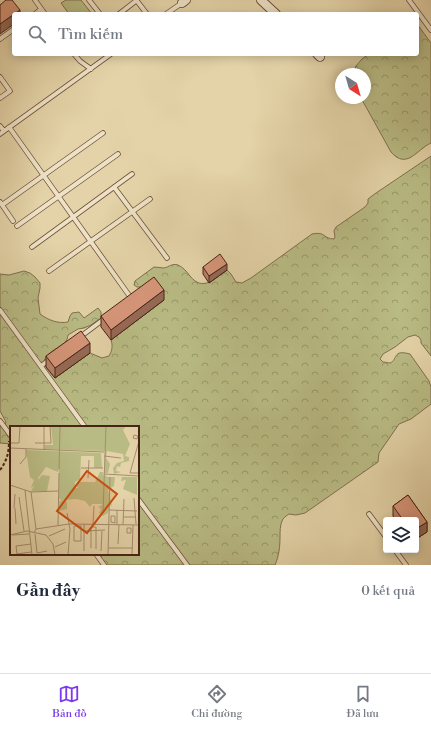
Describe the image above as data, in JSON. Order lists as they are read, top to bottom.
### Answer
{
  "north": "bottom right",
  "page": {
    "search": "Tìm kiếm",
    "heading": ["Gần đây", "0 kết quả"],
    "nav": ["Bản đồ", "Chỉ đường", "Đã lưu"]
  }
}
